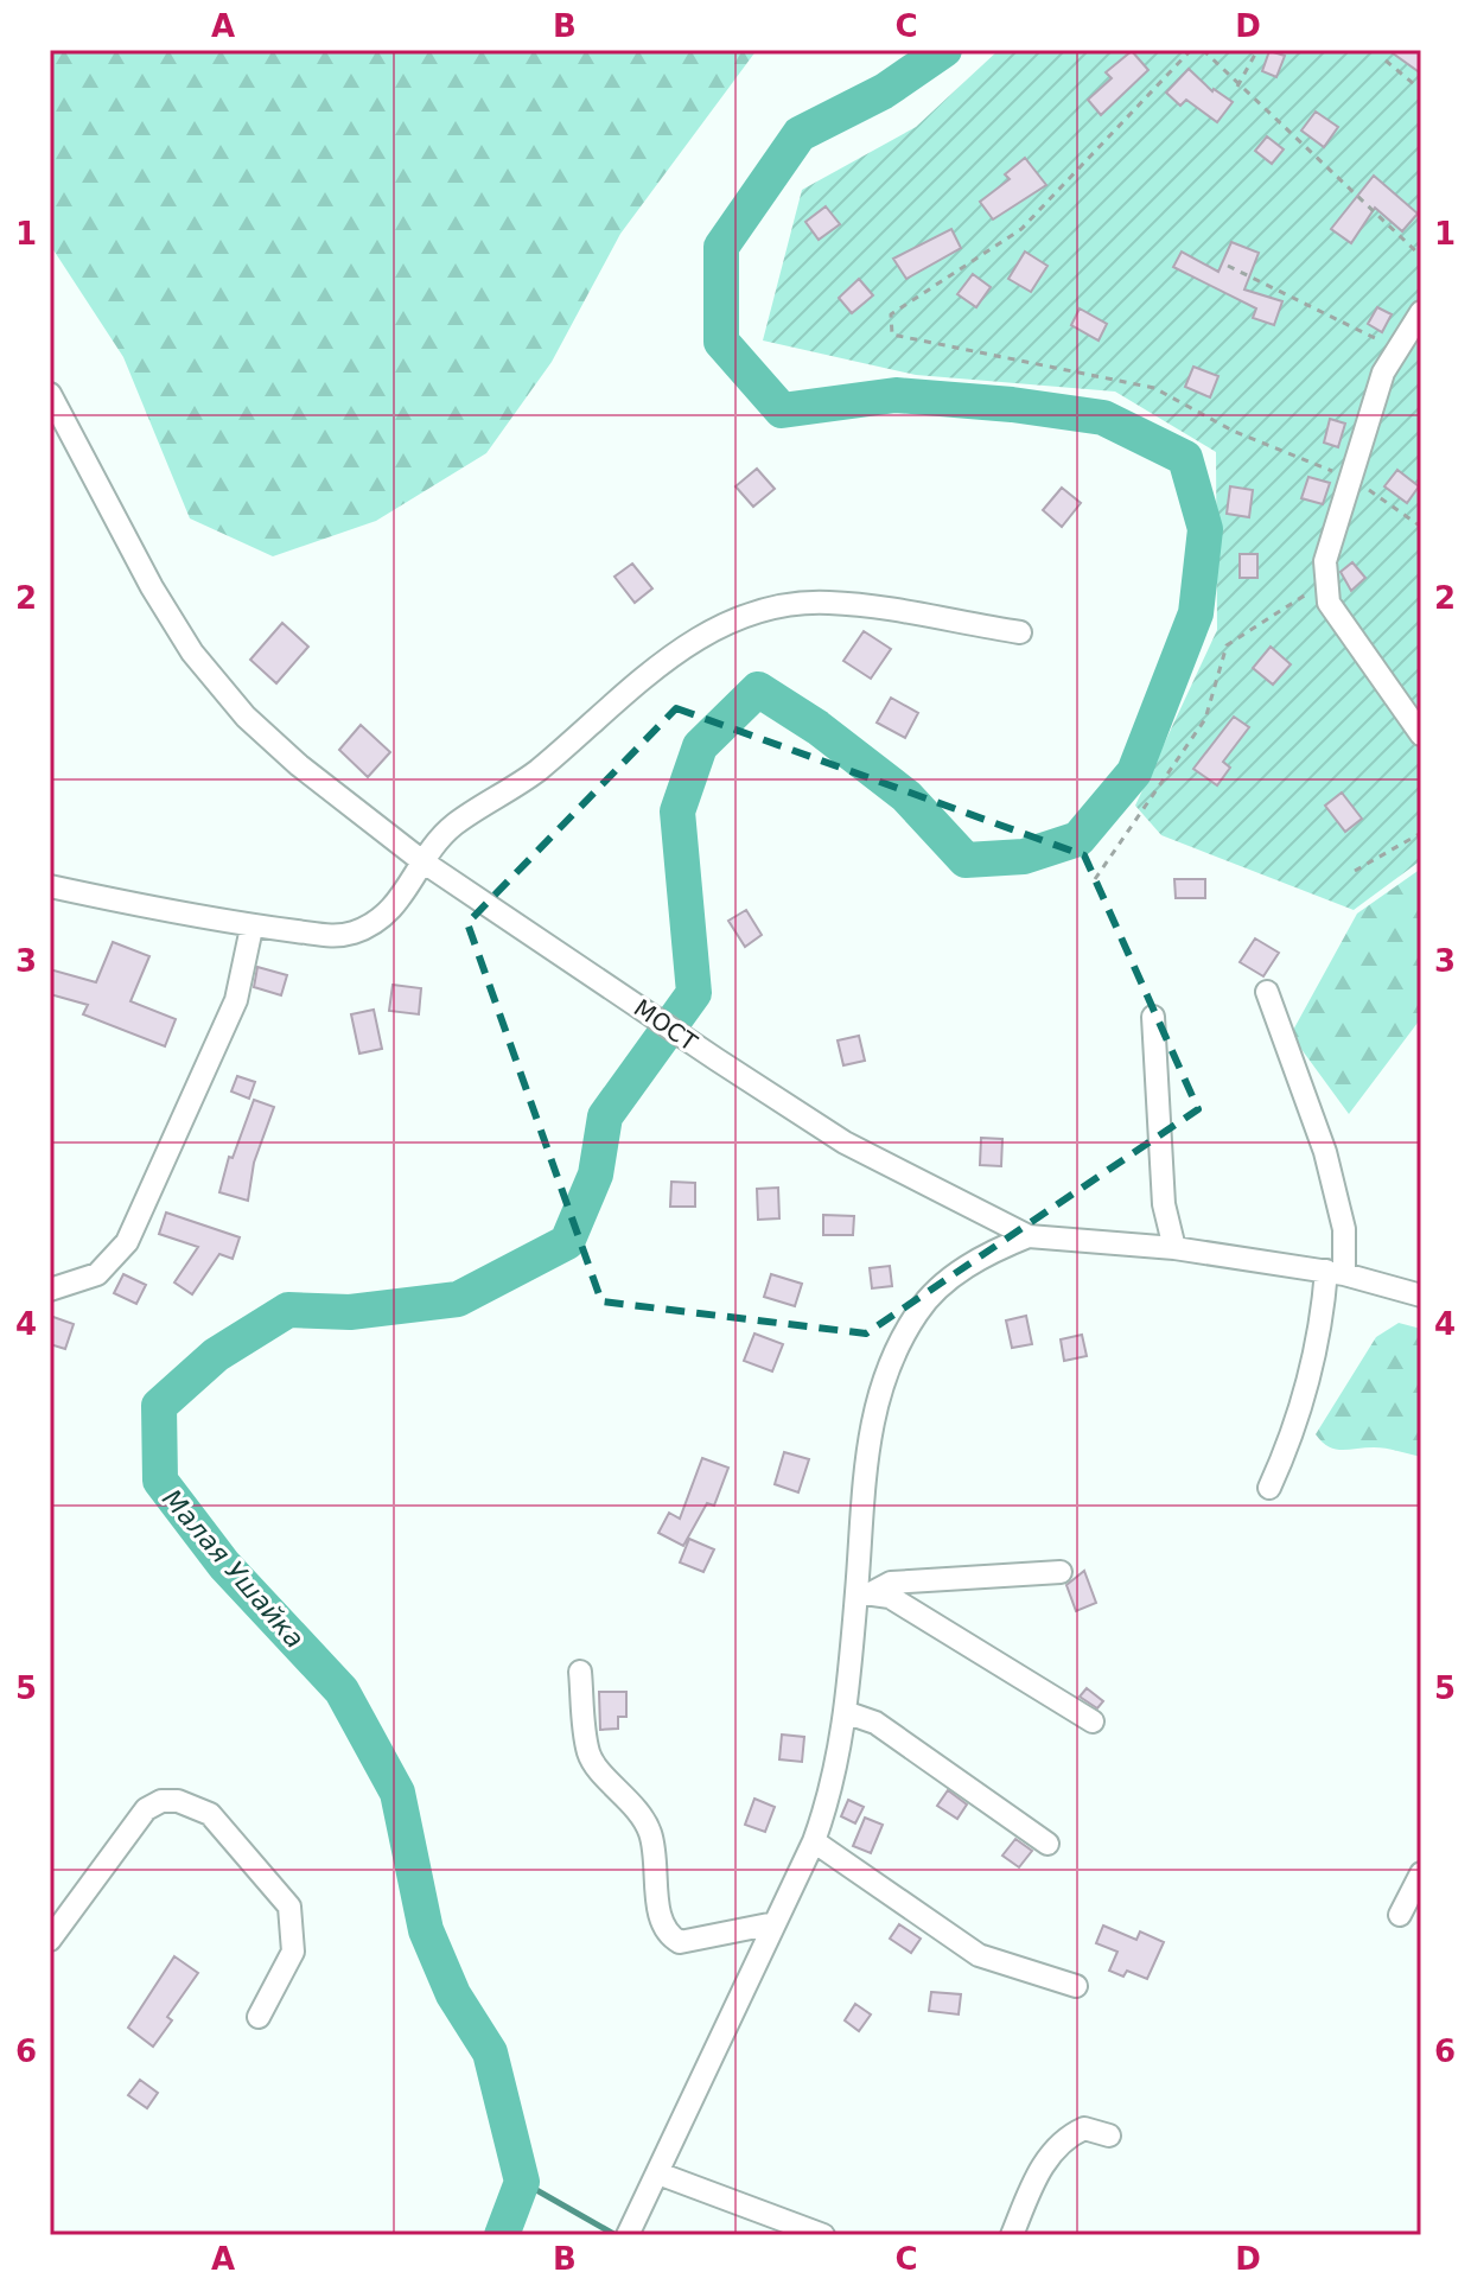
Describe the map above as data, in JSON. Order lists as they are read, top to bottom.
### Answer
{
  "streets": {
    "street": ["МОСТ"]
  },
  "water": ["Малая Ушайка"],
  "grid": {
    "columns": [
      "A",
      "B",
      "C",
      "D"
    ],
    "rows": [
      "1",
      "2",
      "3",
      "4",
      "5",
      "6"
    ]
  }
}
